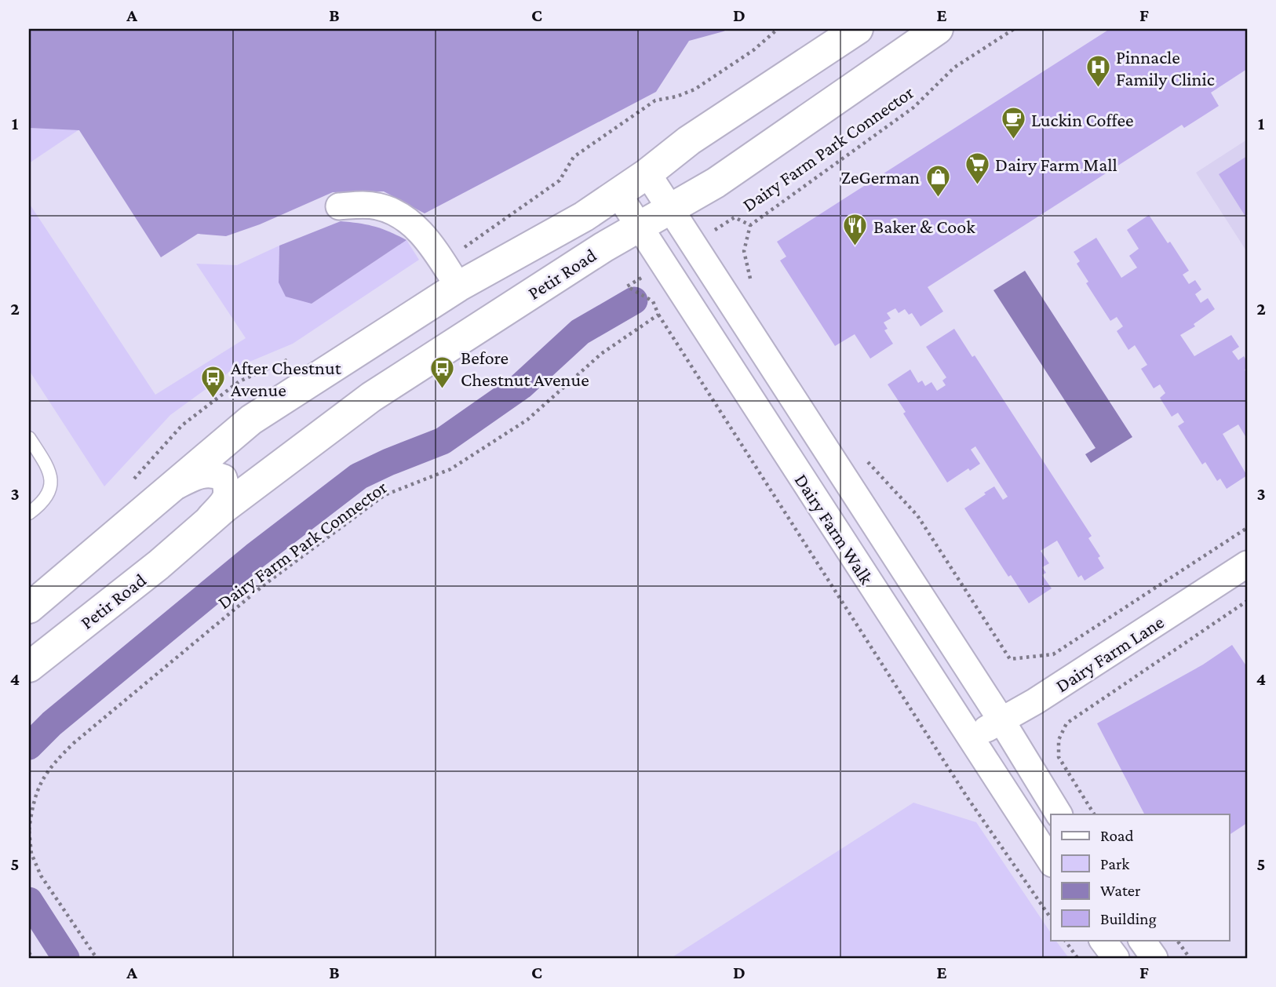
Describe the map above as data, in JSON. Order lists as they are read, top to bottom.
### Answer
{
  "streets": {
    "main road": ["Petir Road"],
    "street": ["Dairy Farm Walk", "Dairy Farm Lane"],
    "path": ["Dairy Farm Park Connector"]
  },
  "crossings": [
    ["Petir Road", "Dairy Farm Walk"],
    ["Dairy Farm Walk", "Dairy Farm Lane"]
  ],
  "places": {
    "hospital": ["Pinnacle Family Clinic"],
    "cafe": ["Luckin Coffee"],
    "supermarket": ["Dairy Farm Mall"],
    "shop": ["ZeGerman"],
    "restaurant": ["Baker & Cook"],
    "bus stop": ["Before Chestnut Avenue", "After Chestnut Avenue"]
  },
  "legend": [
    "Road",
    "Park",
    "Water",
    "Building"
  ],
  "grid": {
    "columns": [
      "A",
      "B",
      "C",
      "D",
      "E",
      "F"
    ],
    "rows": [
      "1",
      "2",
      "3",
      "4",
      "5"
    ]
  }
}
